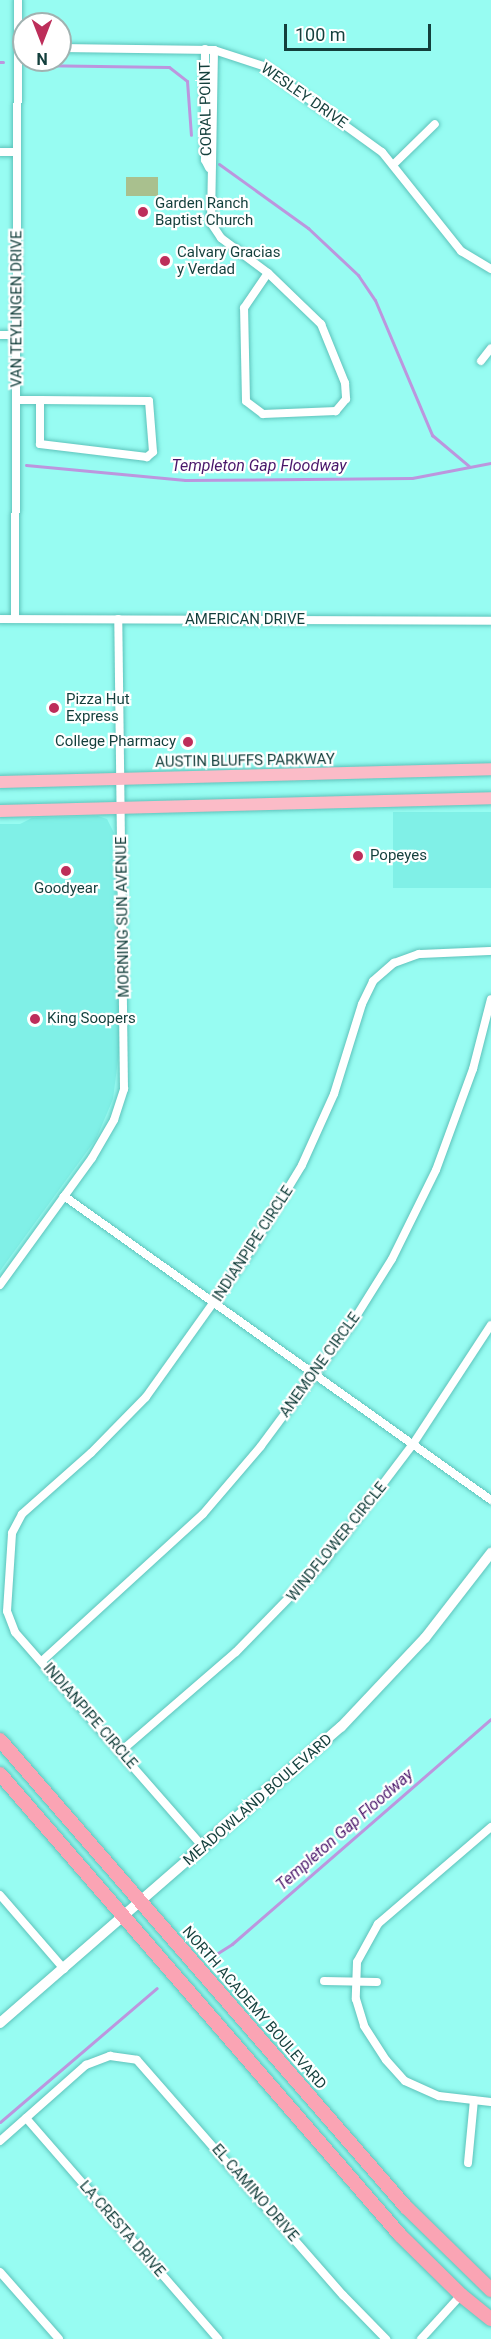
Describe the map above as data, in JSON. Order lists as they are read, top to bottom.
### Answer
{
  "streets": {
    "highway": ["NORTH ACADEMY BOULEVARD"],
    "main road": ["AUSTIN BLUFFS PARKWAY"],
    "street": [
      "WESLEY DRIVE",
      "CORAL POINT",
      "VAN TEYLINGEN DRIVE",
      "AMERICAN DRIVE",
      "MORNING SUN AVENUE",
      "INDIANPIPE CIRCLE",
      "ANEMONE CIRCLE",
      "WINDFLOWER CIRCLE",
      "MEADOWLAND BOULEVARD",
      "EL CAMINO DRIVE",
      "LA CRESTA DRIVE"
    ]
  },
  "crossings": [
    ["WESLEY DRIVE", "CORAL POINT"],
    ["VAN TEYLINGEN DRIVE", "AMERICAN DRIVE"],
    ["AMERICAN DRIVE", "MORNING SUN AVENUE"],
    ["AUSTIN BLUFFS PARKWAY", "MORNING SUN AVENUE"],
    ["INDIANPIPE CIRCLE", "ANEMONE CIRCLE"],
    ["INDIANPIPE CIRCLE", "WINDFLOWER CIRCLE"],
    ["INDIANPIPE CIRCLE", "MEADOWLAND BOULEVARD"],
    ["MEADOWLAND BOULEVARD", "NORTH ACADEMY BOULEVARD"],
    ["EL CAMINO DRIVE", "LA CRESTA DRIVE"]
  ],
  "water": ["Templeton Gap Floodway"],
  "places": [
    "Garden Ranch Baptist Church",
    "Calvary Gracias y Verdad",
    "Pizza Hut Express",
    "College Pharmacy",
    "Popeyes",
    "Goodyear",
    "King Soopers"
  ],
  "scale_bar": "100 m",
  "north": "bottom"
}
